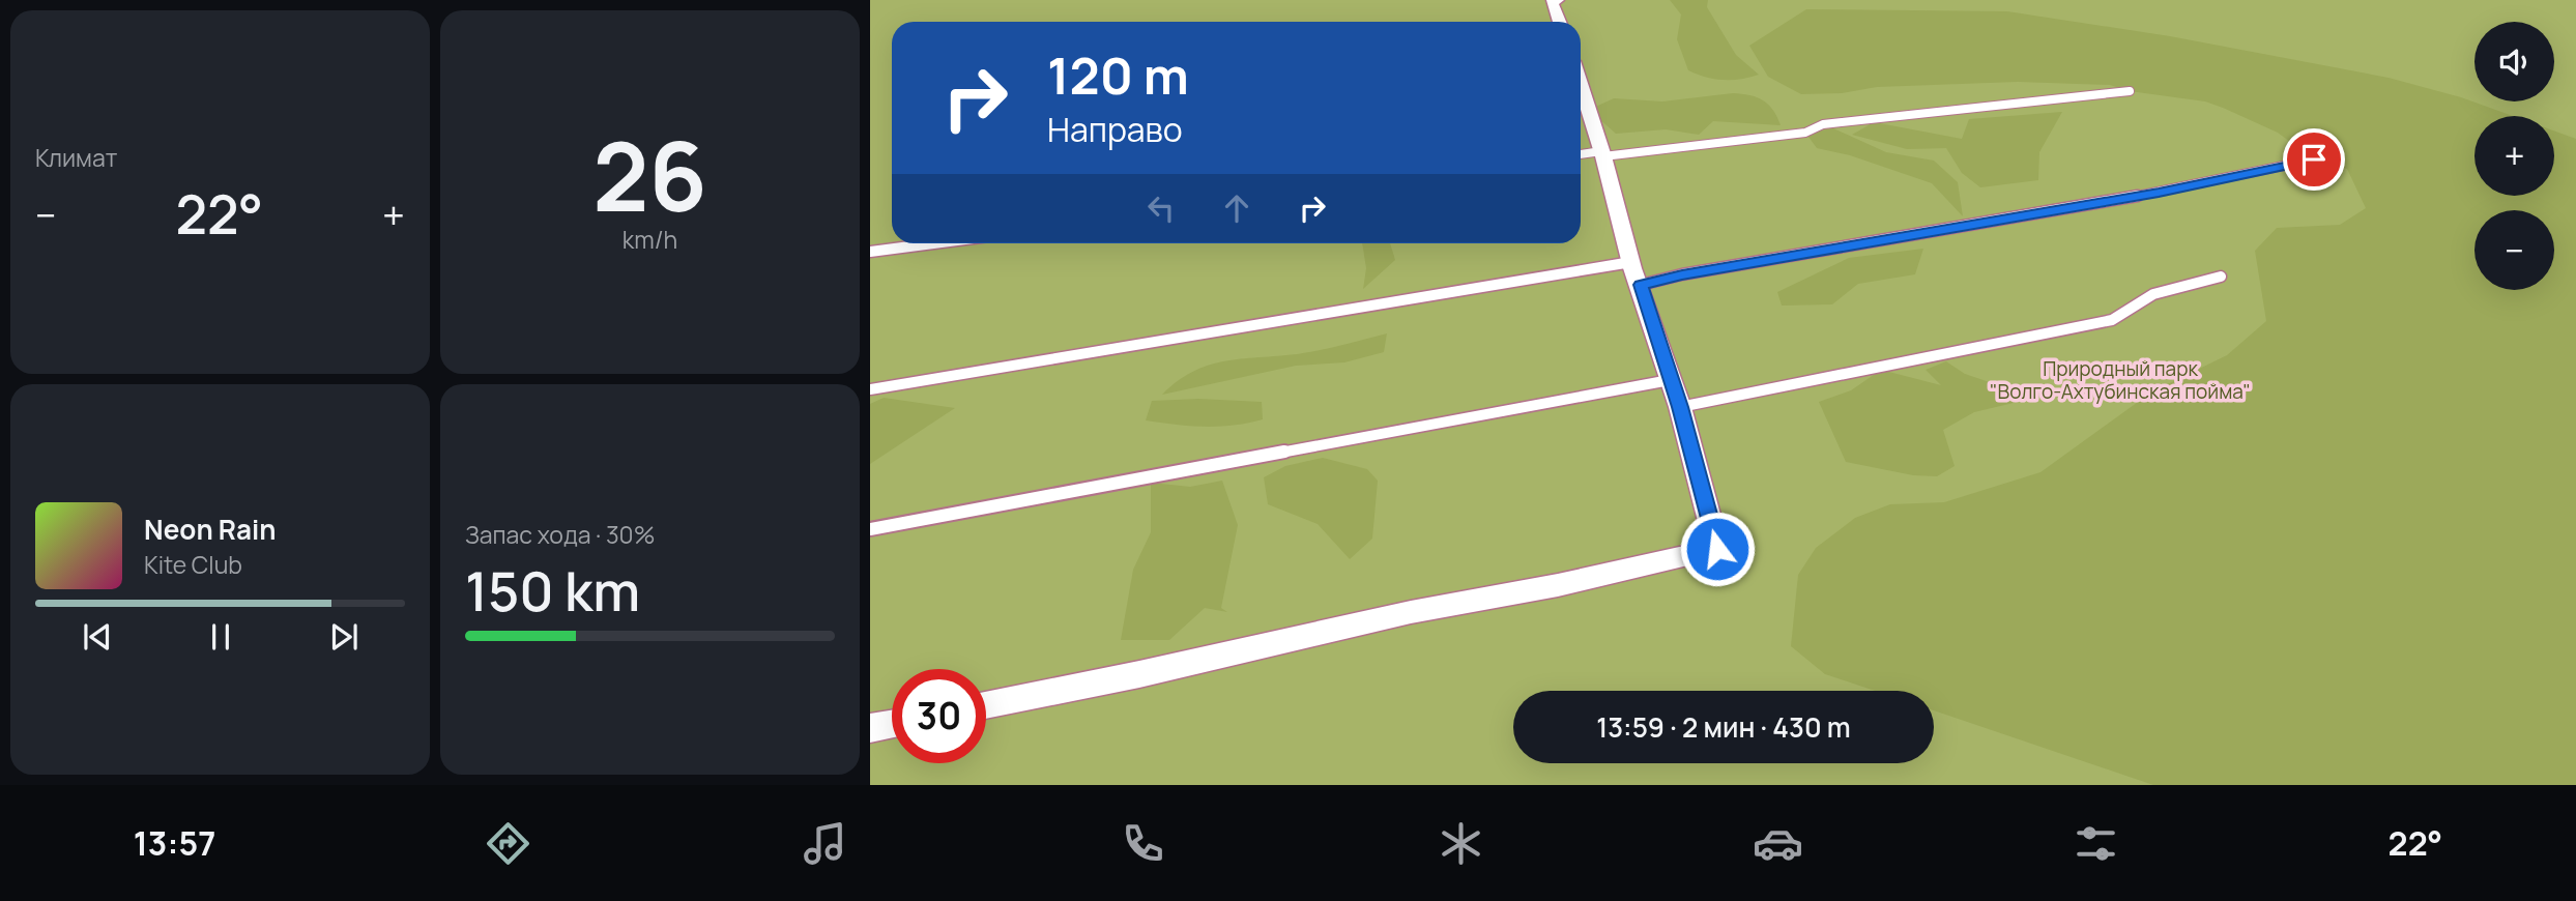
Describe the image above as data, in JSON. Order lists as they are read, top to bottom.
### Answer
{
  "parks": ["Природный парк \"Волго-Ахтубинская пойма\""],
  "page": {
    "tile": [
      "Климат",
      ["26", "km/h"],
      ["Запас хода · 30%", "150 km"]
    ],
    "map_buttons": ["+", "−"],
    "turn": ["120 m", "Направо"],
    "heat": ["−", "22°", "+"],
    "song": ["Neon Rain", "Kite Club"],
    "limit": "30",
    "trip": "13:59 · 2 мин · 430 m",
    "tabs": ["13:57", "22°"]
  }
}
